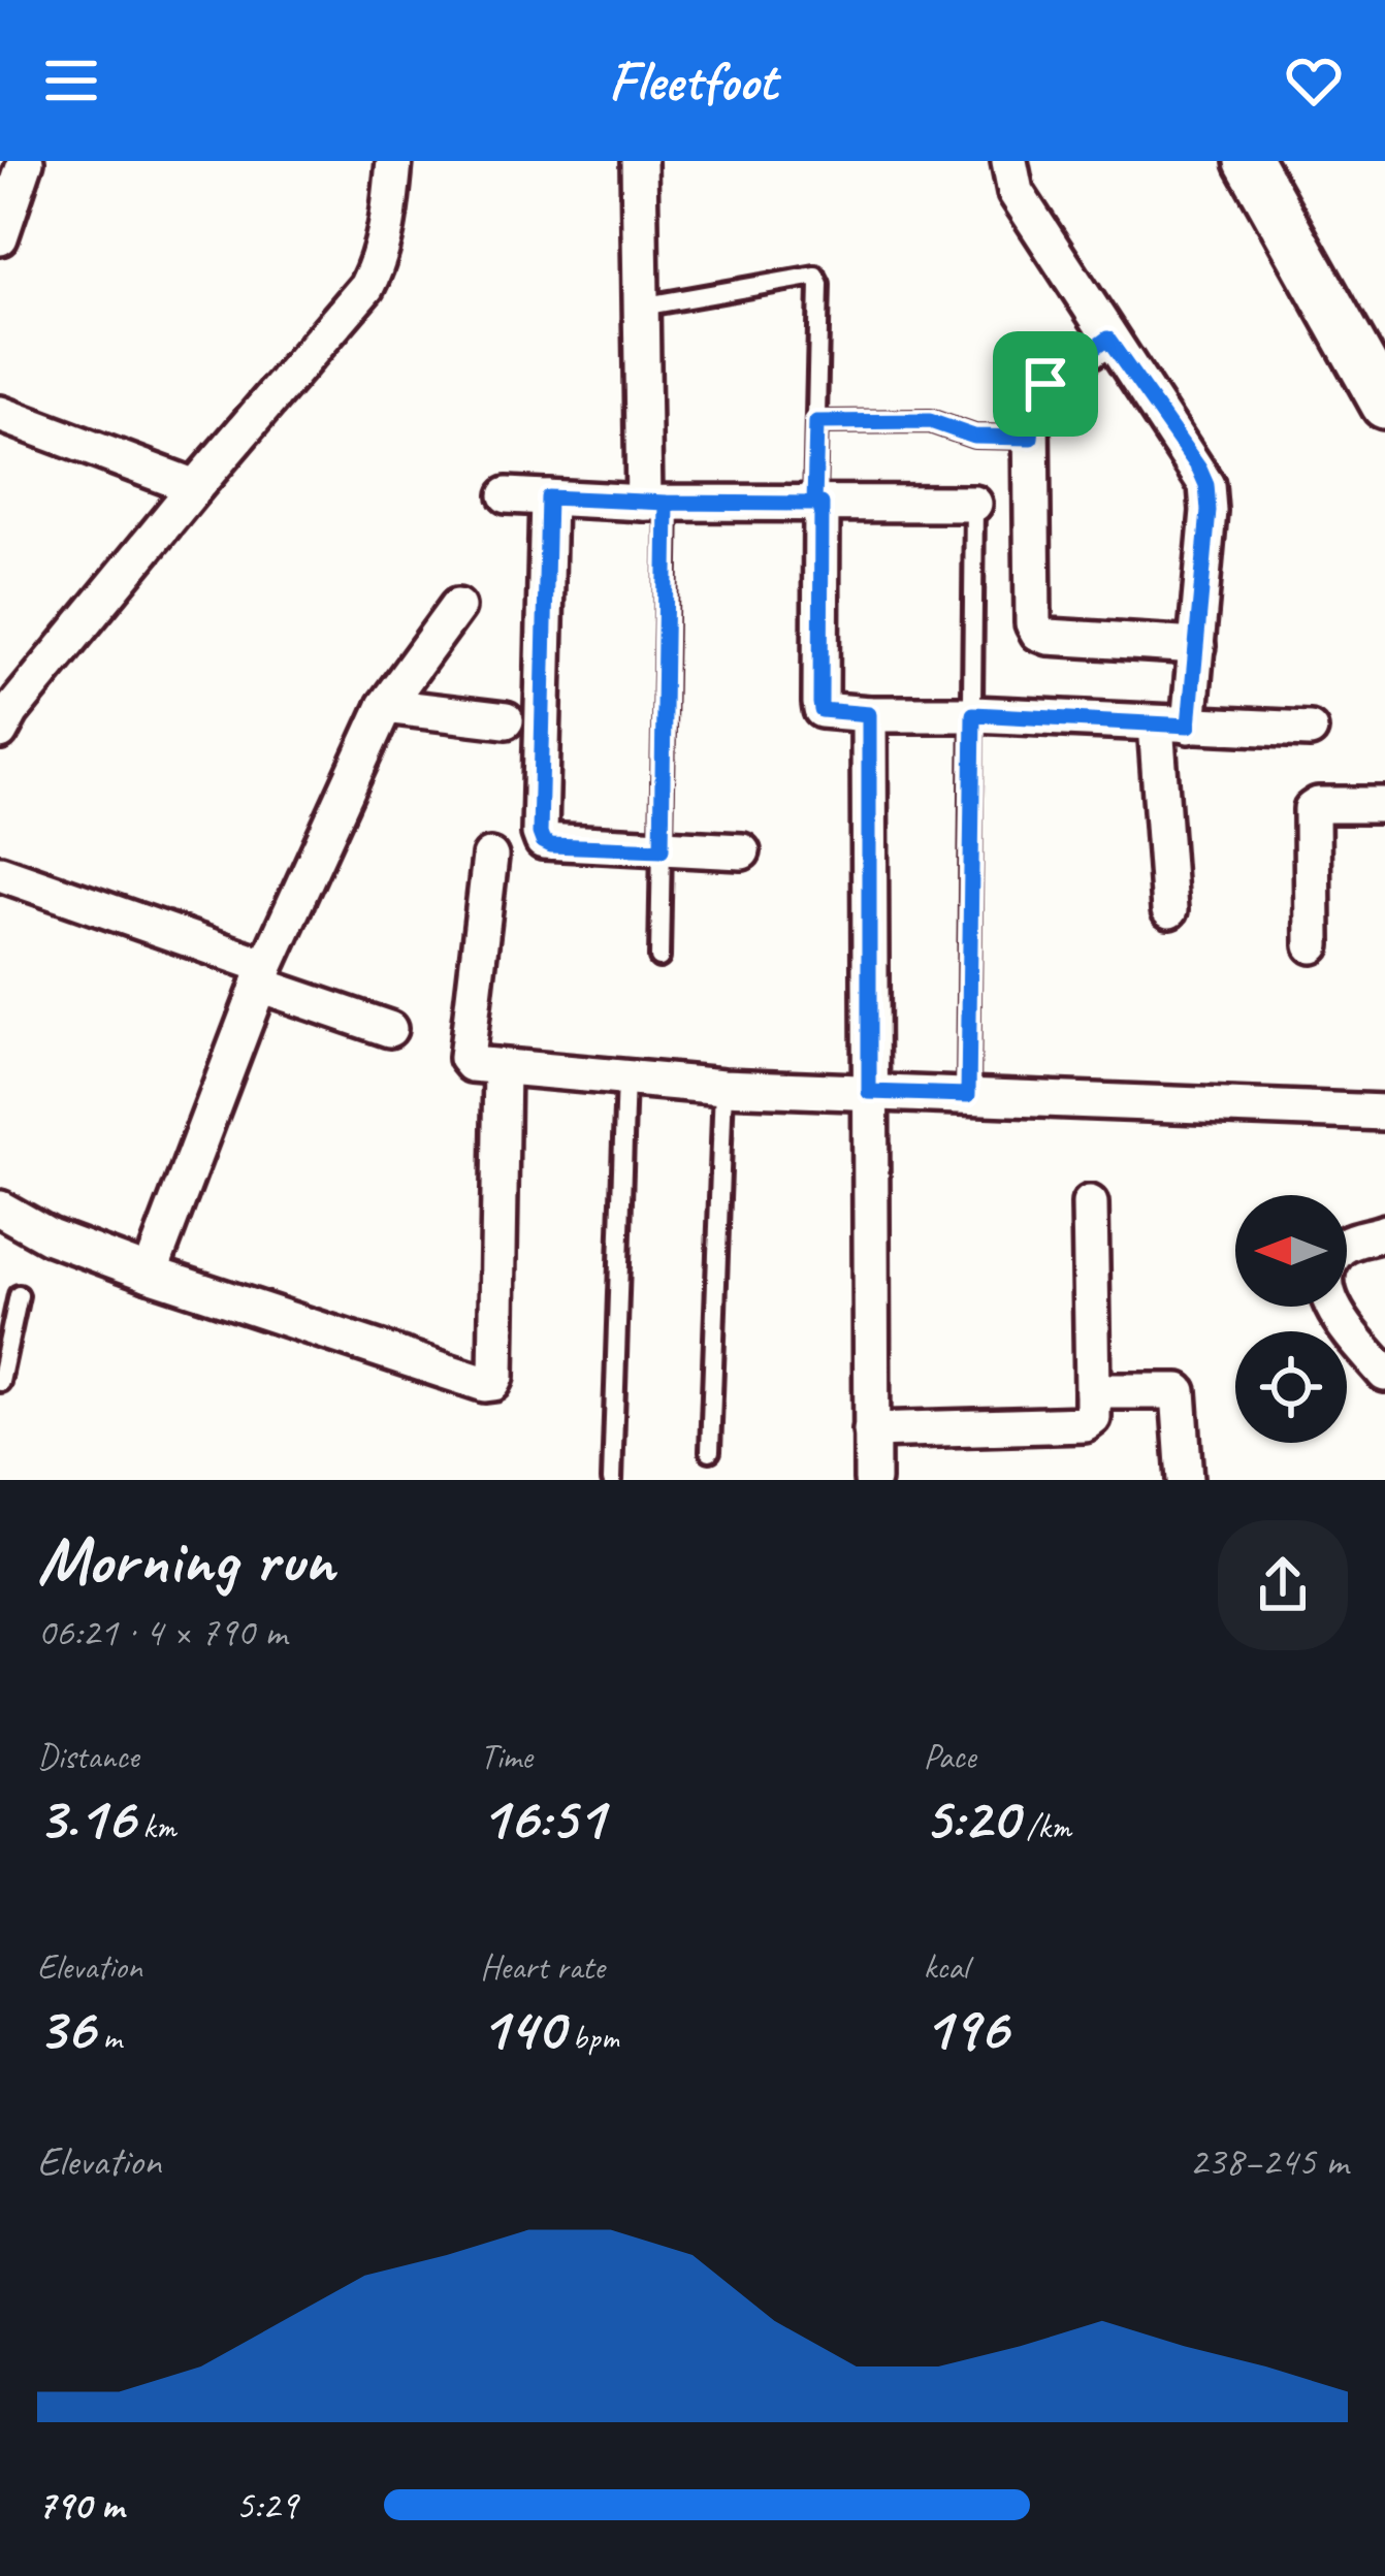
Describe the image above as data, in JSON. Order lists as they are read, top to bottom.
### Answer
{
  "north": "left",
  "page": {
    "header": "Fleetfoot",
    "heading": ["Morning run", "06:21 · 4 × 790 m"],
    "stats": [
      ["Distance", "3.16 km"],
      ["Time", "16:51"],
      ["Pace", "5:20 /km"],
      ["Elevation", "36 m"],
      ["Heart rate", "140 bpm"],
      ["kcal", "196"]
    ],
    "chart": ["Elevation", "238–245 m"],
    "list": [
      {
        "name": "790 m",
        "note": "5:29"
      }
    ]
  }
}
